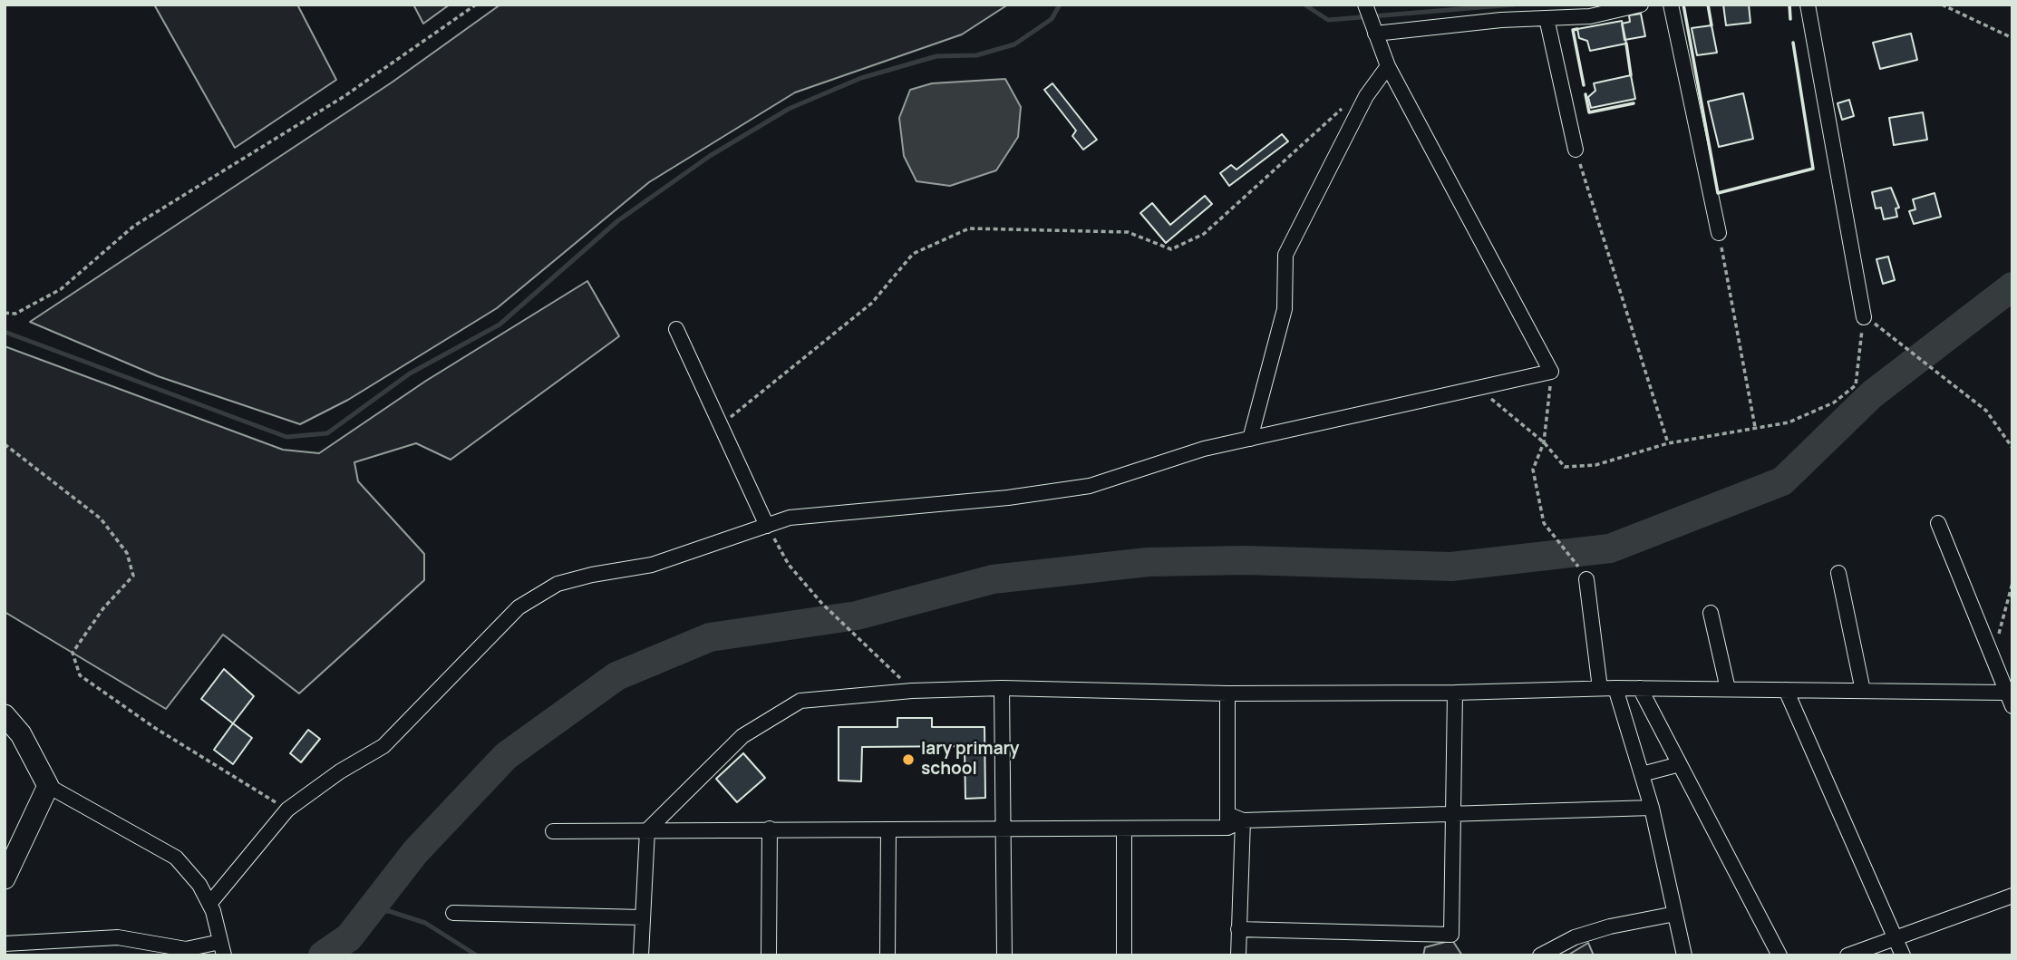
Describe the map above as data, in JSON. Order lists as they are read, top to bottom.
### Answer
{
  "places": ["lary primary school"]
}
